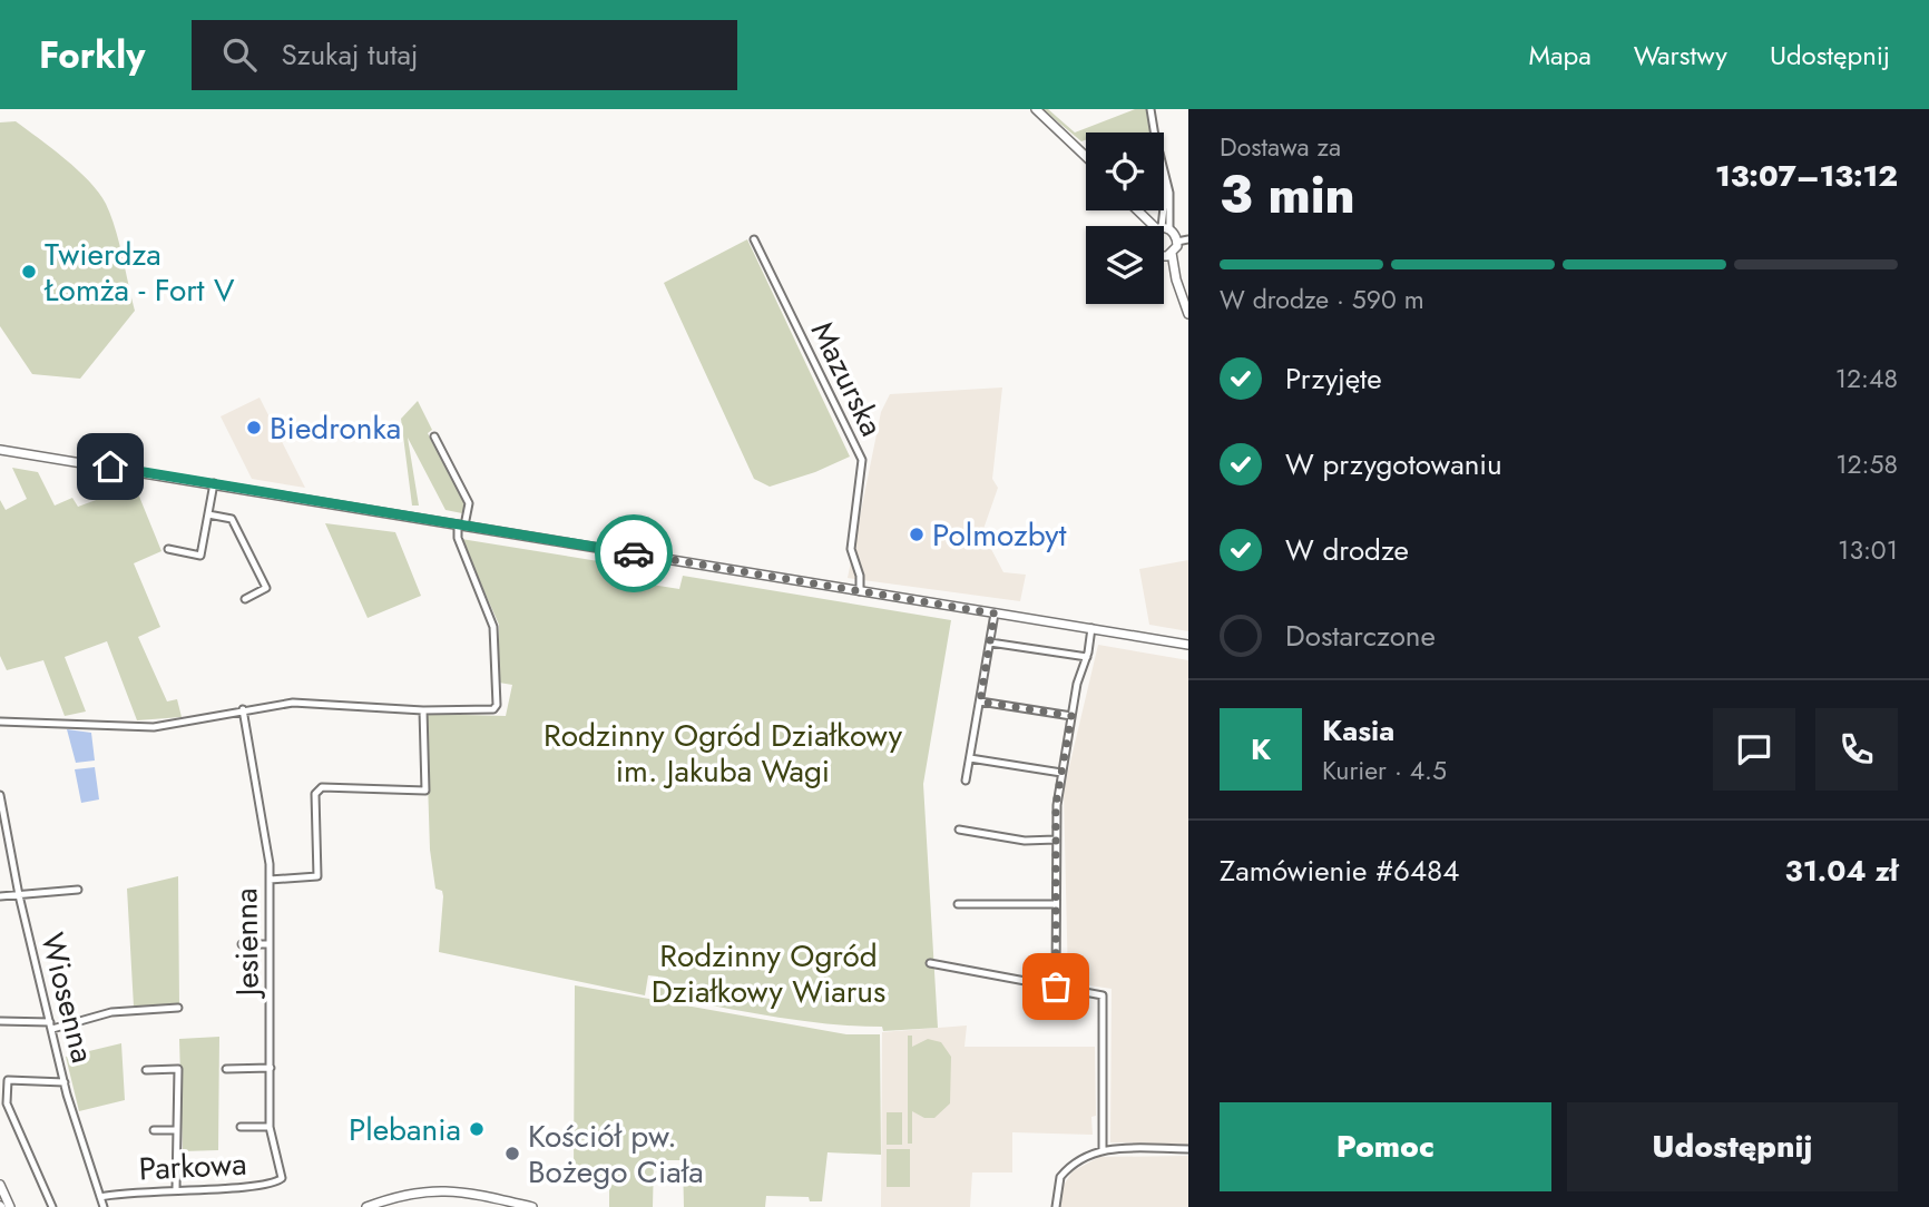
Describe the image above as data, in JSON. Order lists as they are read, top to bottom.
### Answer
{
  "streets": {
    "street": [
      "Mazurska",
      "Jesienna",
      "Wiosenna",
      "Parkowa"
    ]
  },
  "crossings": [
    ["Jesienna", "Parkowa"],
    ["Wiosenna", "Parkowa"]
  ],
  "parks": ["Rodzinny Ogród Działkowy im. Jakuba Wagi", "Rodzinny Ogród Działkowy Wiarus"],
  "places": [
    "Twierdza Łomża - Fort V",
    "Biedronka",
    "Polmozbyt",
    "Plebania",
    "Kościół pw. Bożego Ciała"
  ],
  "page": {
    "header": "Forkly",
    "search": "Szukaj tutaj",
    "nav": ["Mapa", "Warstwy", "Udostępnij"],
    "heading": ["3 min", "Dostawa za", "13:07–13:12"],
    "panel": [
      "Kasia",
      "Kurier · 4.5",
      "Zamówienie #6484",
      "31.04 zł"
    ],
    "bar": "W drodze · 590 m",
    "list": [
      ["Przyjęte", "12:48"],
      ["W przygotowaniu", "12:58"],
      ["W drodze", "13:01"],
      "Dostarczone"
    ],
    "round": "K",
    "buttons": ["Pomoc", "Udostępnij"]
  }
}
